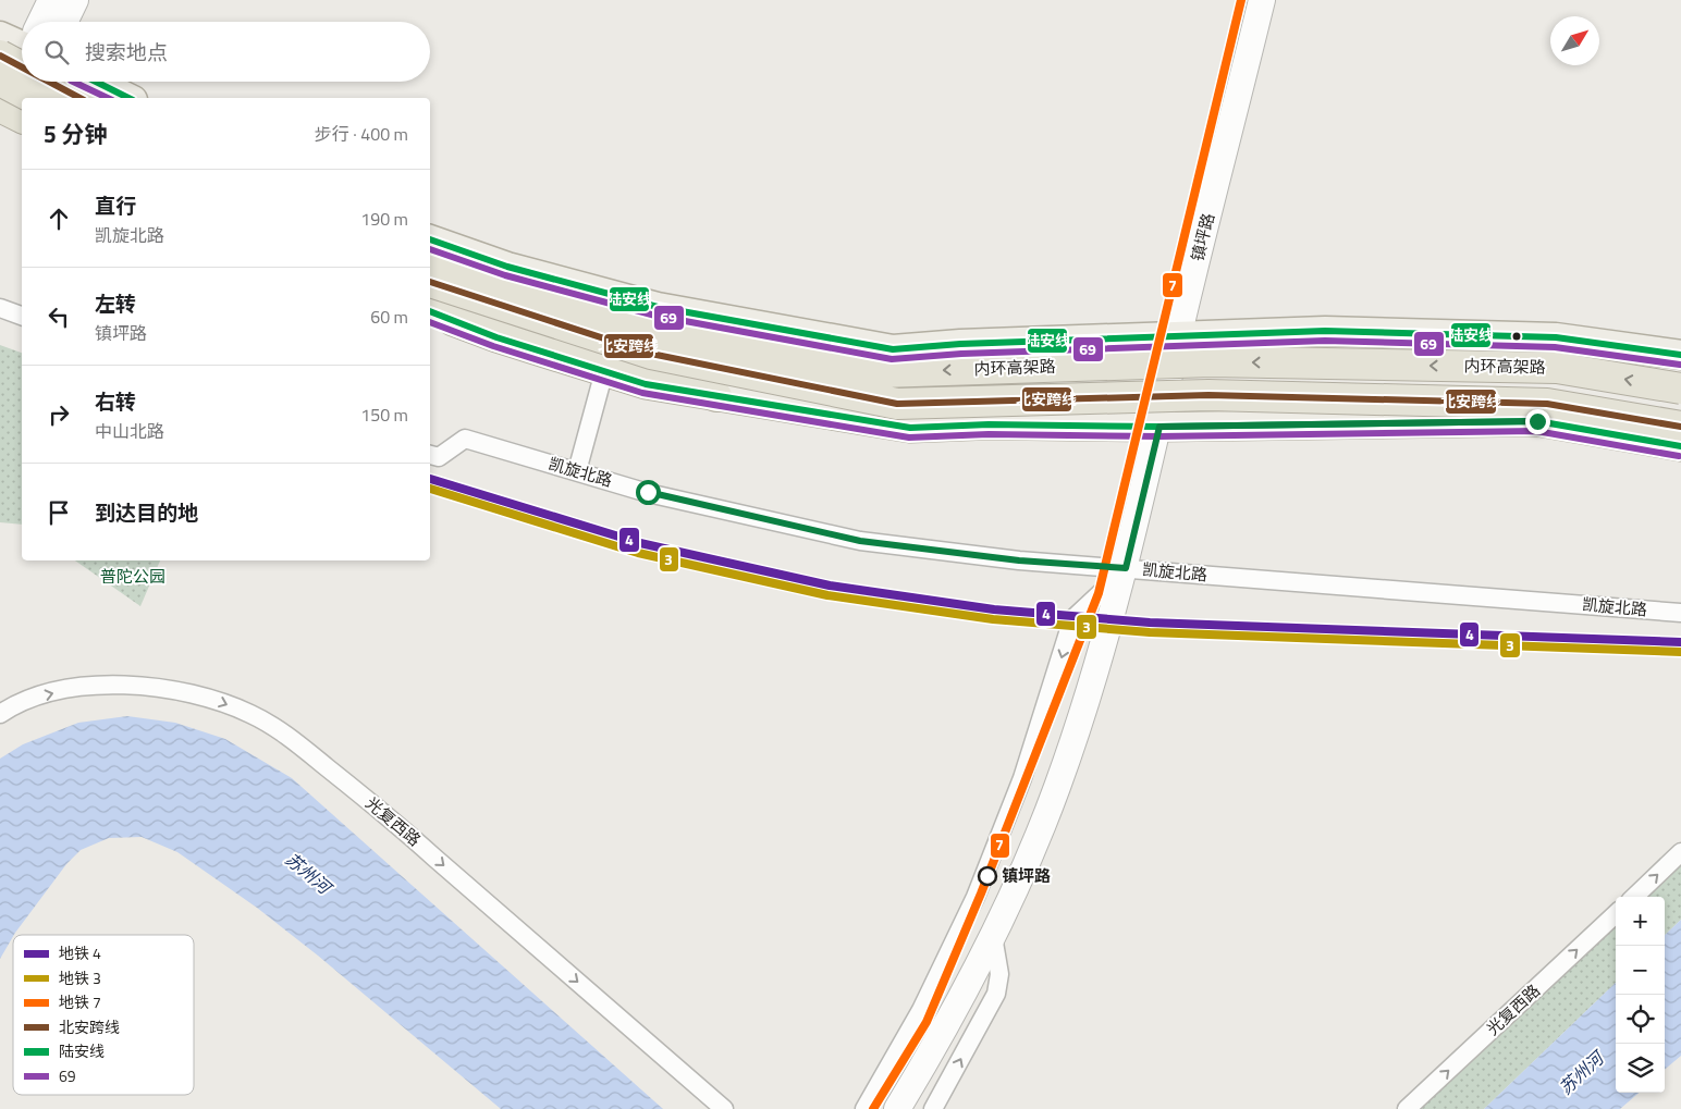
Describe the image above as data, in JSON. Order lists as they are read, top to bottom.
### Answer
{
  "streets": {
    "highway": ["内环高架路"],
    "main road": ["镇坪路"],
    "street": ["凯旋北路", "光复西路"]
  },
  "crossings": [
    ["镇坪路", "凯旋北路"]
  ],
  "one_way": ["光复西路"],
  "water": ["苏州河"],
  "parks": ["普陀公园"],
  "places": ["镇坪路"],
  "lines": [
    "metro line 7",
    "transit line 北安跨线",
    "transit line 陆安线",
    "transit line 69",
    "metro line 4",
    "metro line 3"
  ],
  "legend": [
    "地铁 4",
    "地铁 3",
    "地铁 7",
    "北安跨线",
    "陆安线",
    "69"
  ],
  "north": "top right",
  "page": {
    "search": "搜索地点",
    "heading": ["5 分钟", "步行 · 400 m"],
    "list": [
      ["直行", "凯旋北路", "190 m"],
      ["左转", "镇坪路", "60 m"],
      ["右转", "中山北路", "150 m"],
      "到达目的地"
    ],
    "map_buttons": ["+", "−"]
  }
}
